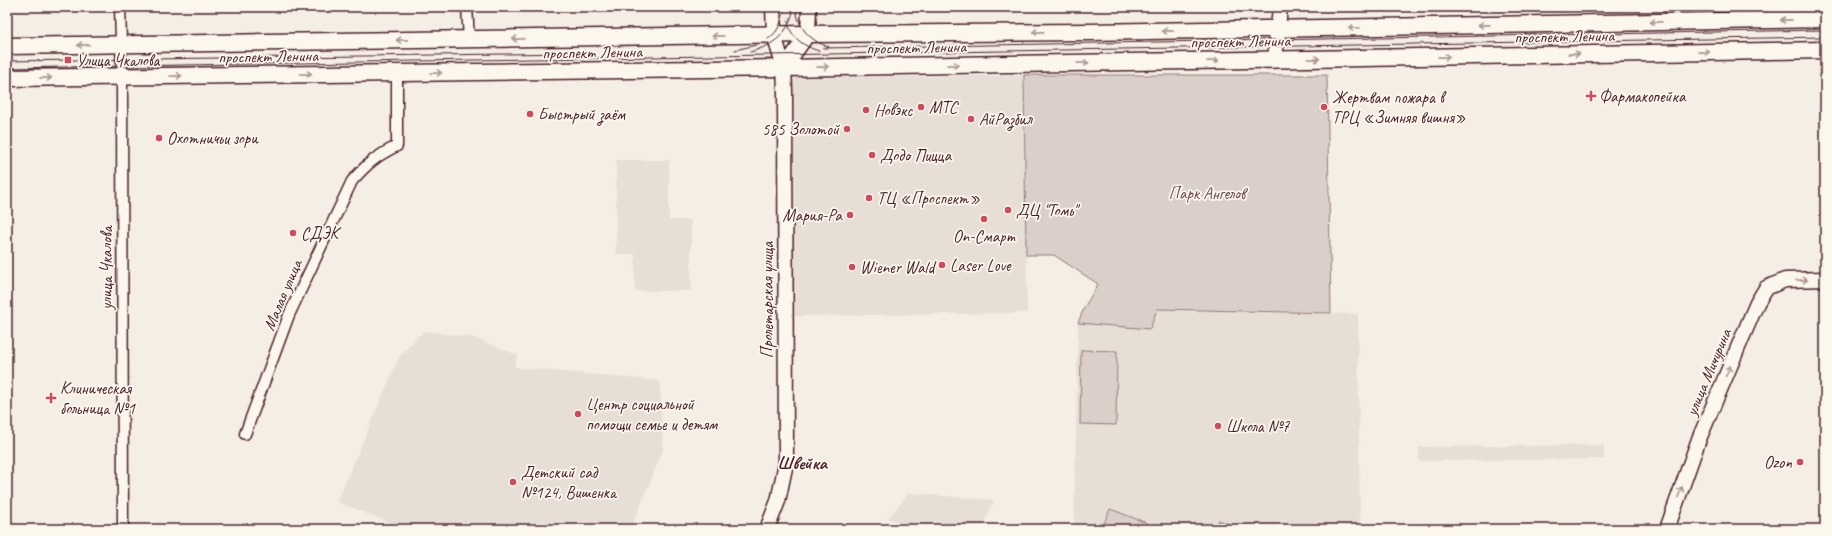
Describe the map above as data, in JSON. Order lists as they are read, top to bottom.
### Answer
{
  "streets": {
    "main road": ["проспект Ленина"],
    "street": [
      "улица Чкалова",
      "Малая улица",
      "Пролетарская улица",
      "улица Мичурина"
    ]
  },
  "crossings": [
    ["проспект Ленина", "улица Чкалова"],
    ["проспект Ленина", "Малая улица"],
    ["проспект Ленина", "Пролетарская улица"]
  ],
  "one_way": ["улица Мичурина"],
  "districts": ["Швейка"],
  "parks": ["Парк Ангелов"],
  "places": {
    "transit": ["Улица Чкалова"],
    "health": ["Фармакопейка", "Клиническая больница №1"],
    "other": [
      "МТС",
      "Жертвам пожара в ТРЦ «Зимняя вишня»",
      "Новэкс",
      "Быстрый заём",
      "АйРазбил",
      "585 Золотой",
      "Охотничьи зори",
      "Додо Пицца",
      "ТЦ «Проспект»",
      "ДЦ \"Томь\"",
      "Мария-Ра",
      "On-Смарт",
      "СДЭК",
      "Laser Love",
      "Wiener Wald",
      "Центр социальной помощи семье и детям",
      "Школа №7",
      "Ozon",
      "Детский сад №124, Вишенка"
    ]
  }
}
